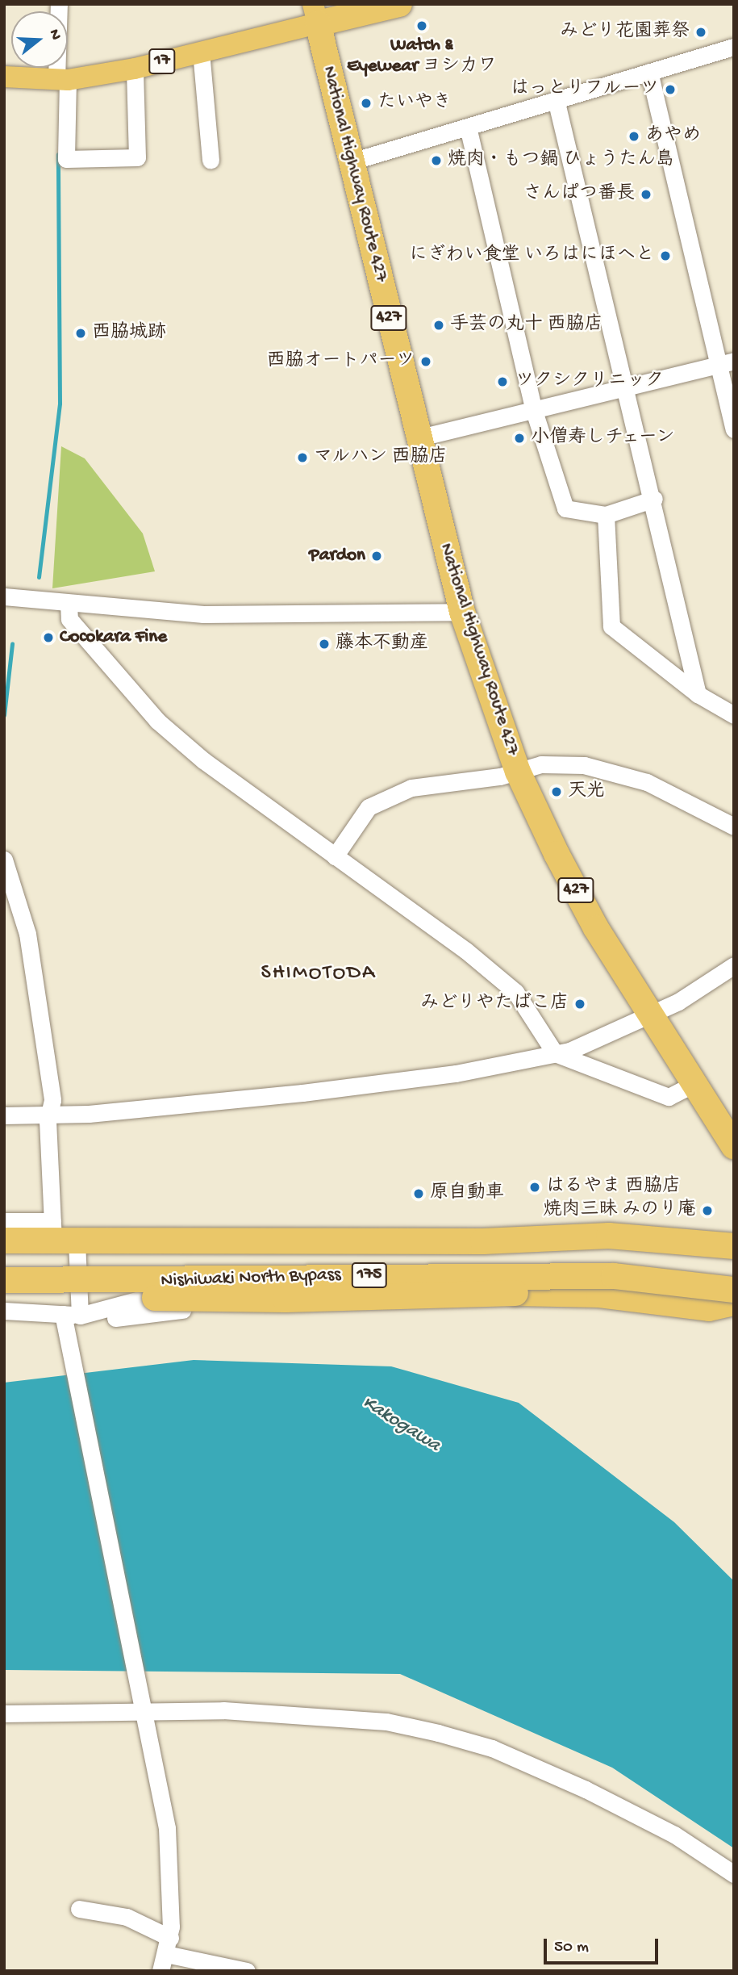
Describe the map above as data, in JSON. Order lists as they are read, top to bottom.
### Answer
{
  "streets": {
    "highway": [
      "National Highway Route 427",
      "427",
      "175",
      "Nishiwaki North Bypass"
    ],
    "main road": ["17"]
  },
  "crossings": [
    ["17", "National Highway Route 427"]
  ],
  "districts": ["SHIMOTODA"],
  "water": ["Kakogawa"],
  "places": [
    "Watch & Eyewear ヨシカワ",
    "みどり花園葬祭",
    "はっとりフルーツ",
    "たいやき",
    "あやめ",
    "焼肉・もつ鍋 ひょうたん島",
    "さんぱつ番長",
    "にぎわい食堂 いろはにほへと",
    "手芸の丸十 西脇店",
    "西脇城跡",
    "西脇オートパーツ",
    "ツクシクリニック",
    "小僧寿しチェーン",
    "マルハン 西脇店",
    "Pardon",
    "Cocokara Fine",
    "藤本不動産",
    "天光",
    "みどりやたばこ店",
    "はるやま 西脇店",
    "原自動車",
    "焼肉三昧 みのり庵"
  ],
  "scale_bar": "50 m",
  "north": "right"
}
